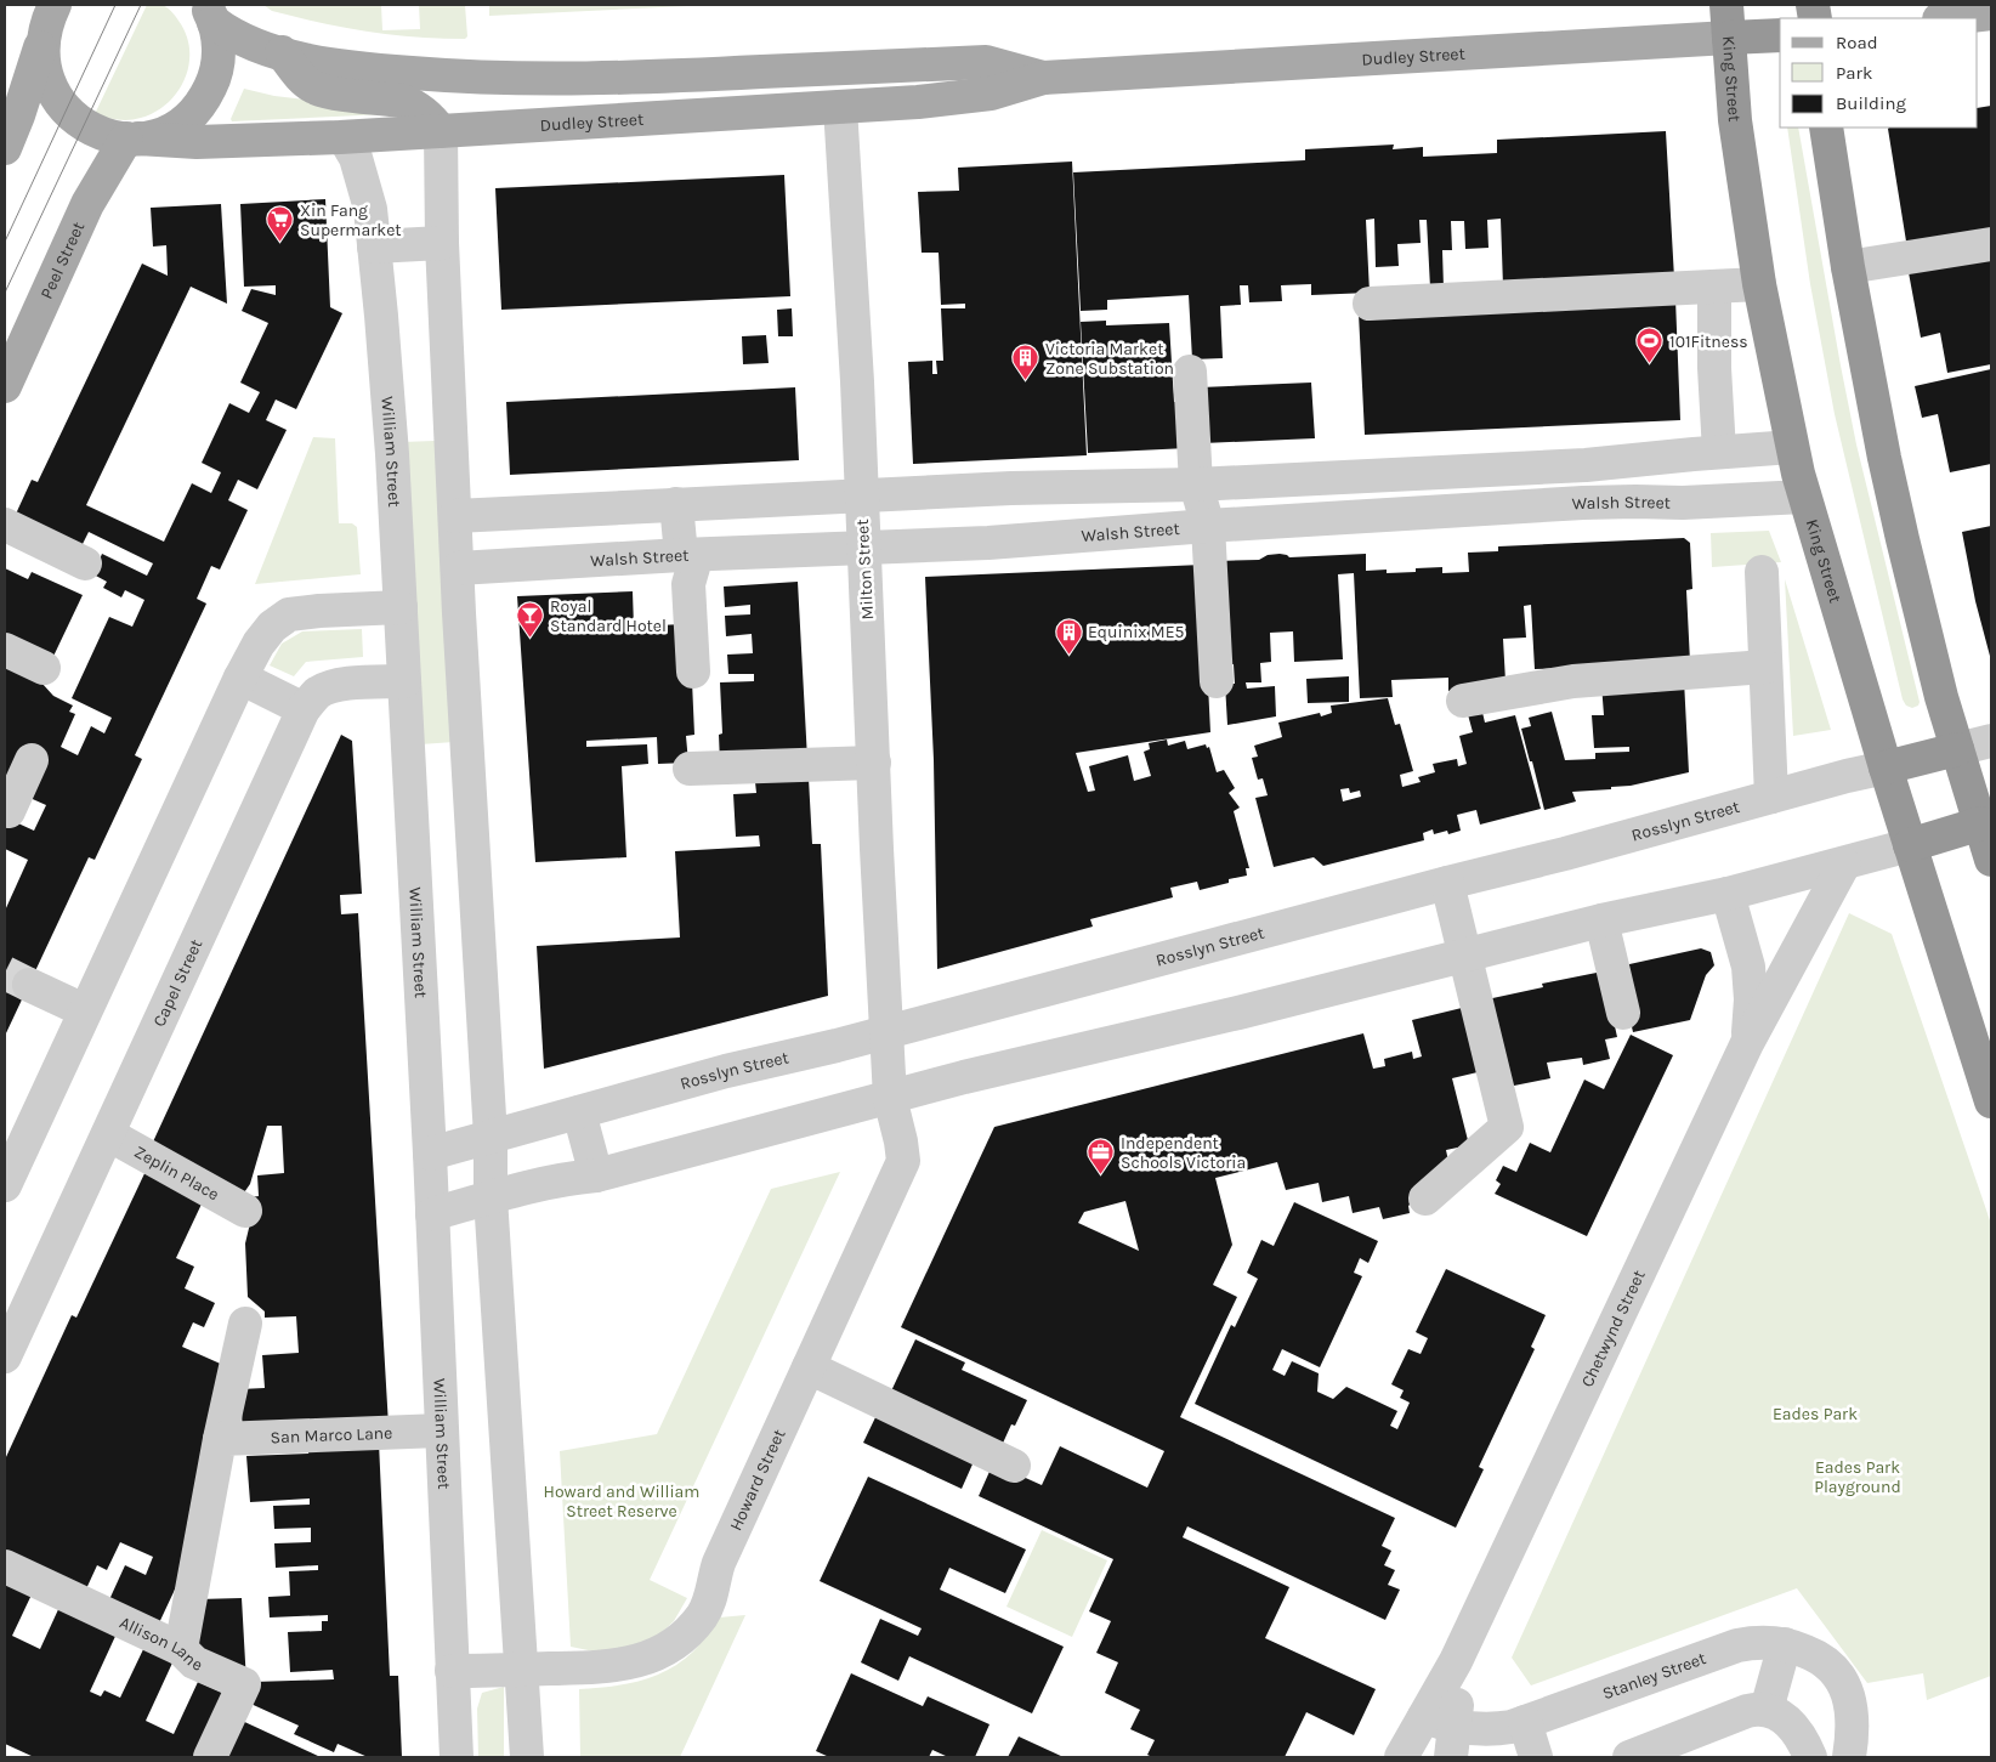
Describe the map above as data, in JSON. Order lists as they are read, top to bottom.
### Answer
{
  "streets": {
    "highway": ["Dudley Street", "King Street", "Rosslyn Street"],
    "main road": ["Peel Street"],
    "street": [
      "William Street",
      "Walsh Street",
      "Milton Street",
      "Capel Street",
      "Zeplin Place",
      "Chetwynd Street",
      "San Marco Lane",
      "Howard Street",
      "Allison Lane",
      "Stanley Street"
    ]
  },
  "crossings": [
    ["Dudley Street", "King Street"],
    ["Dudley Street", "Peel Street"],
    ["Dudley Street", "William Street"],
    ["Dudley Street", "Milton Street"],
    ["King Street", "Walsh Street"],
    ["King Street", "Rosslyn Street"],
    ["William Street", "Rosslyn Street"],
    ["William Street", "Capel Street"],
    ["William Street", "San Marco Lane"],
    ["William Street", "Howard Street"],
    ["Walsh Street", "Milton Street"],
    ["Milton Street", "Rosslyn Street"],
    ["Milton Street", "Howard Street"],
    ["Capel Street", "Zeplin Place"],
    ["Chetwynd Street", "Stanley Street"]
  ],
  "parks": ["Eades Park", "Eades Park Playground", "Howard and William Street Reserve"],
  "places": {
    "supermarket": ["Xin Fang Supermarket"],
    "sports": ["101Fitness"],
    "building": ["Victoria Market Zone Substation", "Equinix ME5"],
    "bar": ["Royal Standard Hotel"],
    "office": ["Independent Schools Victoria"]
  },
  "legend": ["Road", "Park", "Building"]
}
